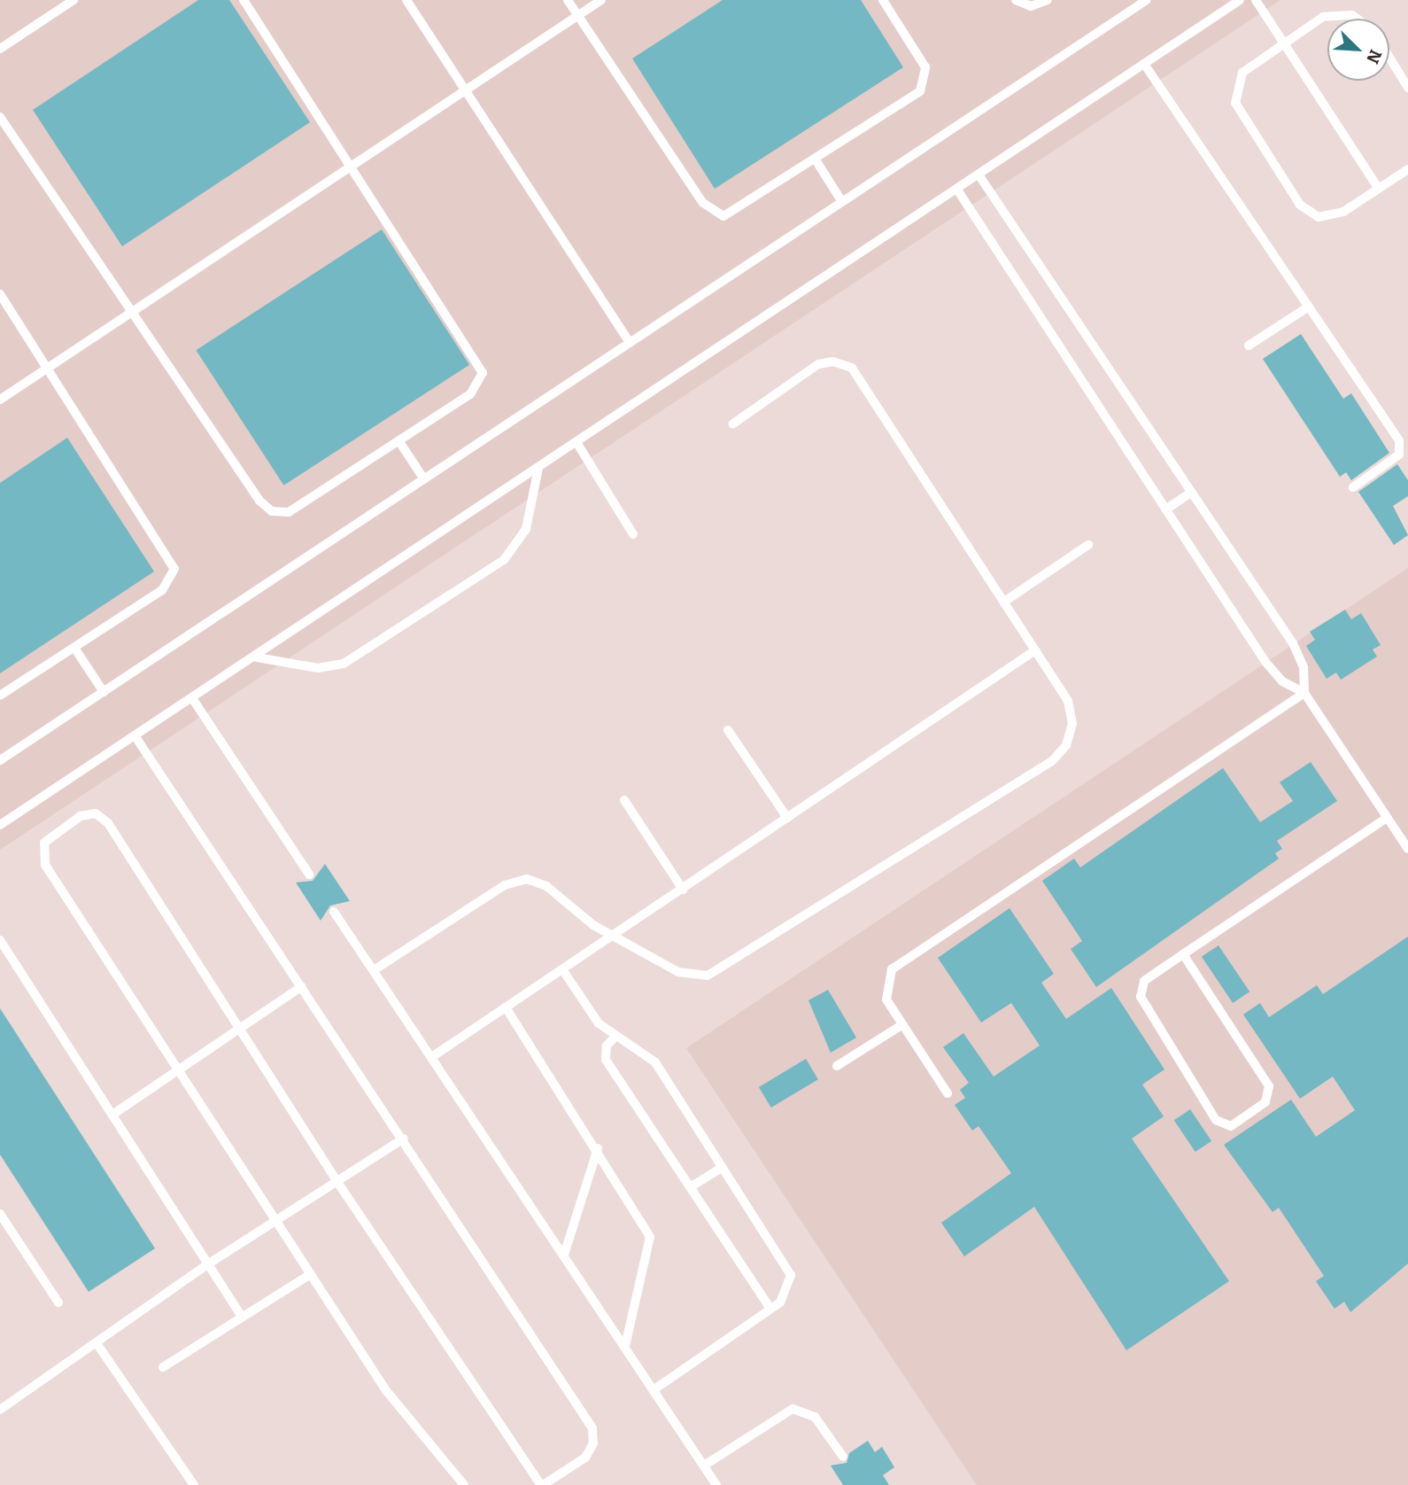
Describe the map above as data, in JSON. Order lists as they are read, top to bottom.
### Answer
{
  "north": "bottom right"
}
